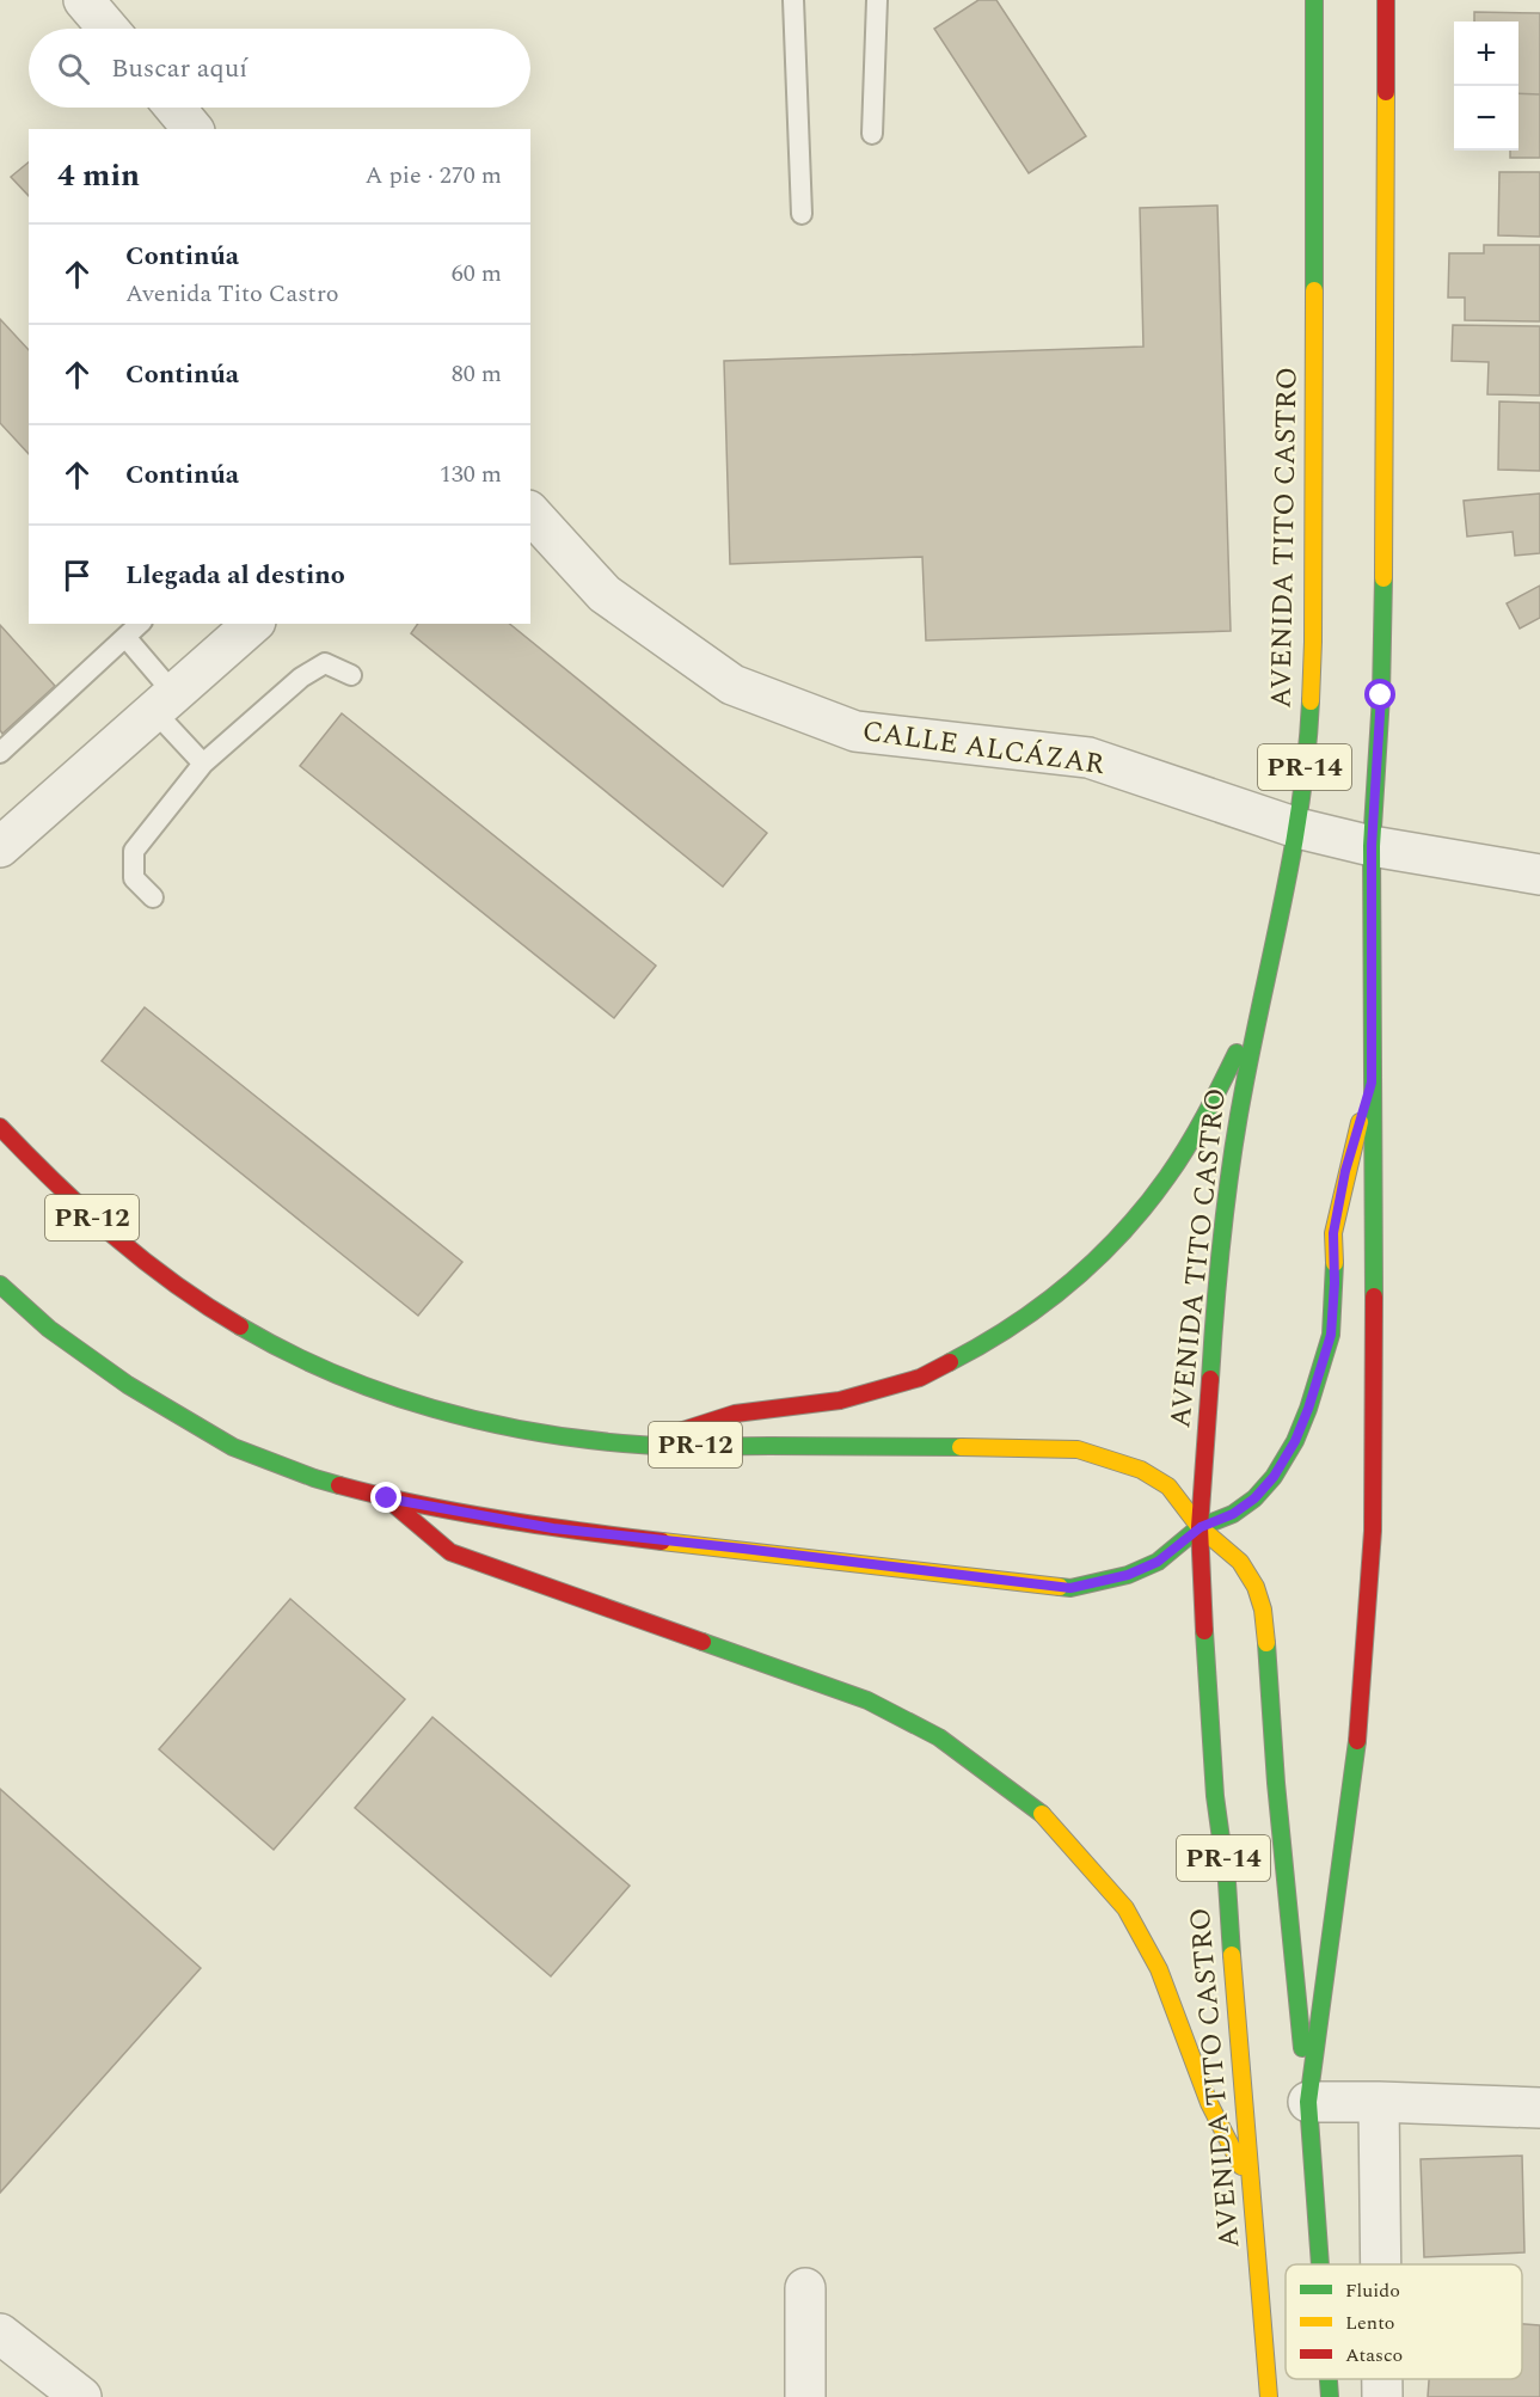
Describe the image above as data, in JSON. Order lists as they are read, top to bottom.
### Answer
{
  "streets": {
    "main road": ["AVENIDA TITO CASTRO", "PR-14", "PR-12"],
    "street": ["CALLE ALCÁZAR"]
  },
  "crossings": [
    ["AVENIDA TITO CASTRO", "CALLE ALCÁZAR"],
    ["AVENIDA TITO CASTRO", "PR-12"],
    ["CALLE ALCÁZAR", "PR-14"]
  ],
  "legend": ["Fluido", "Lento", "Atasco"],
  "page": {
    "map_buttons": ["+", "−"],
    "search": "Buscar aquí",
    "heading": ["4 min", "A pie · 270 m"],
    "list": [
      ["Continúa", "Avenida Tito Castro", "60 m"],
      ["Continúa", "80 m"],
      ["Continúa", "130 m"],
      "Llegada al destino"
    ]
  }
}
